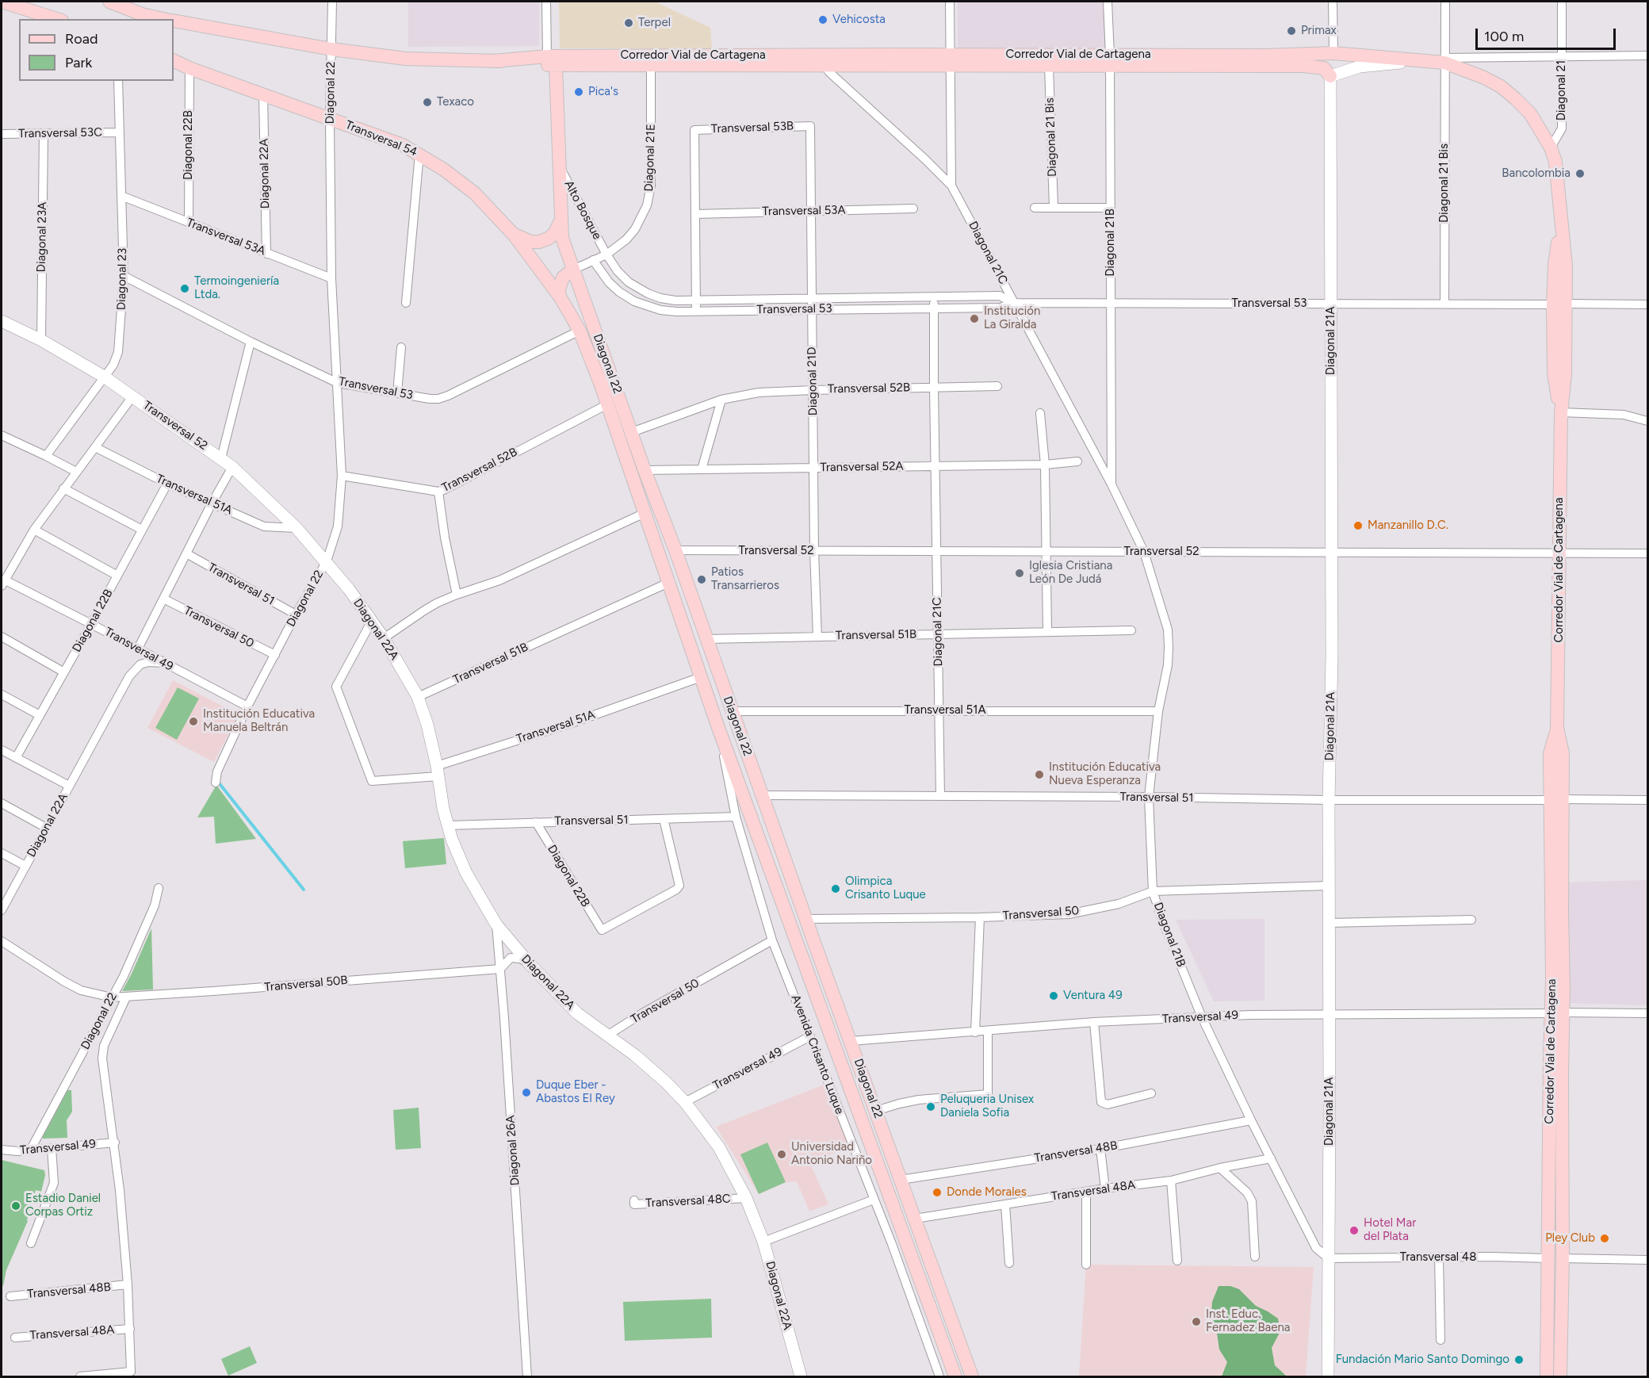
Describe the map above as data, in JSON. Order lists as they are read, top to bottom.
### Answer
{
  "streets": {
    "main road": ["Corredor Vial de Cartagena", "Diagonal 22", "Transversal 54"],
    "street": [
      "Diagonal 21",
      "Transversal 53B",
      "Transversal 53C",
      "Diagonal 21 Bis",
      "Diagonal 22B",
      "Diagonal 21E",
      "Diagonal 22A",
      "Alto Bosque",
      "Transversal 53A",
      "Diagonal 23A",
      "Diagonal 21B",
      "Diagonal 21C",
      "Diagonal 23",
      "Transversal 53",
      "Diagonal 21A",
      "Diagonal 21D",
      "Transversal 52B",
      "Transversal 52",
      "Transversal 52A",
      "Transversal 51A",
      "Transversal 51",
      "Transversal 50",
      "Transversal 51B",
      "Transversal 49",
      "Transversal 50B",
      "Avenida Crisanto Luque",
      "Diagonal 26A",
      "Transversal 48B",
      "Transversal 48A",
      "Transversal 48C",
      "Transversal 48"
    ]
  },
  "crossings": [
    ["Corredor Vial de Cartagena", "Diagonal 21"],
    ["Corredor Vial de Cartagena", "Diagonal 22"],
    ["Corredor Vial de Cartagena", "Diagonal 21 Bis"],
    ["Corredor Vial de Cartagena", "Diagonal 21E"],
    ["Corredor Vial de Cartagena", "Diagonal 21B"],
    ["Corredor Vial de Cartagena", "Diagonal 21C"],
    ["Corredor Vial de Cartagena", "Transversal 53"],
    ["Corredor Vial de Cartagena", "Diagonal 21A"],
    ["Corredor Vial de Cartagena", "Transversal 52"],
    ["Corredor Vial de Cartagena", "Transversal 51"],
    ["Corredor Vial de Cartagena", "Transversal 49"],
    ["Corredor Vial de Cartagena", "Transversal 48"],
    ["Diagonal 22", "Transversal 54"],
    ["Diagonal 22", "Diagonal 21E"],
    ["Diagonal 22", "Diagonal 22A"],
    ["Diagonal 22", "Alto Bosque"],
    ["Diagonal 22", "Transversal 53A"],
    ["Diagonal 22", "Transversal 53"],
    ["Diagonal 22", "Transversal 52B"],
    ["Diagonal 22", "Transversal 52"],
    ["Diagonal 22", "Transversal 52A"],
    ["Diagonal 22", "Transversal 51A"],
    ["Diagonal 22", "Transversal 51"],
    ["Diagonal 22", "Transversal 50"],
    ["Diagonal 22", "Transversal 51B"],
    ["Diagonal 22", "Transversal 49"],
    ["Diagonal 22", "Transversal 50B"],
    ["Diagonal 22", "Avenida Crisanto Luque"],
    ["Diagonal 22", "Transversal 48B"],
    ["Diagonal 22", "Transversal 48A"],
    ["Transversal 53B", "Transversal 53A"],
    ["Transversal 53B", "Diagonal 21D"],
    ["Transversal 53C", "Diagonal 23A"],
    ["Transversal 53C", "Diagonal 23"],
    ["Diagonal 21 Bis", "Transversal 53"],
    ["Transversal 54", "Diagonal 22B"],
    ["Transversal 54", "Diagonal 22A"],
    ["Diagonal 22B", "Transversal 53A"],
    ["Diagonal 22B", "Transversal 51A"],
    ["Diagonal 22B", "Transversal 51"],
    ["Diagonal 22B", "Transversal 49"],
    ["Diagonal 21E", "Alto Bosque"],
    ["Diagonal 21E", "Transversal 53"],
    ["Diagonal 22A", "Transversal 53A"],
    ["Diagonal 22A", "Transversal 52"],
    ["Diagonal 22A", "Transversal 51A"],
    ["Diagonal 22A", "Transversal 51"],
    ["Diagonal 22A", "Transversal 50"],
    ["Diagonal 22A", "Transversal 51B"],
    ["Diagonal 22A", "Transversal 49"],
    ["Diagonal 22A", "Diagonal 26A"],
    ["Diagonal 22A", "Transversal 48C"],
    ["Alto Bosque", "Transversal 53"],
    ["Transversal 53A", "Diagonal 23"],
    ["Transversal 53A", "Diagonal 21D"],
    ["Diagonal 23A", "Transversal 52"],
    ["Diagonal 21B", "Diagonal 21C"],
    ["Diagonal 21B", "Transversal 53"],
    ["Diagonal 21B", "Diagonal 21A"],
    ["Diagonal 21B", "Transversal 52"],
    ["Diagonal 21B", "Transversal 51A"],
    ["Diagonal 21B", "Transversal 51"],
    ["Diagonal 21B", "Transversal 50"],
    ["Diagonal 21B", "Transversal 49"],
    ["Diagonal 21B", "Transversal 48B"],
    ["Diagonal 21B", "Transversal 48A"],
    ["Diagonal 21B", "Transversal 48"],
    ["Diagonal 21C", "Transversal 53"],
    ["Diagonal 21C", "Transversal 52B"],
    ["Diagonal 21C", "Transversal 52"],
    ["Diagonal 21C", "Transversal 52A"],
    ["Diagonal 21C", "Transversal 51A"],
    ["Diagonal 21C", "Transversal 51"],
    ["Diagonal 21C", "Transversal 51B"],
    ["Diagonal 23", "Transversal 53"],
    ["Diagonal 23", "Transversal 52"],
    ["Transversal 53", "Diagonal 21A"],
    ["Transversal 53", "Diagonal 21D"],
    ["Diagonal 21A", "Transversal 52"],
    ["Diagonal 21A", "Transversal 51"],
    ["Diagonal 21A", "Transversal 50"],
    ["Diagonal 21A", "Transversal 49"],
    ["Diagonal 21A", "Transversal 48"],
    ["Diagonal 21D", "Transversal 52B"],
    ["Diagonal 21D", "Transversal 52"],
    ["Diagonal 21D", "Transversal 52A"],
    ["Diagonal 21D", "Transversal 51B"],
    ["Transversal 52", "Transversal 51A"],
    ["Transversal 51", "Avenida Crisanto Luque"],
    ["Transversal 50", "Avenida Crisanto Luque"],
    ["Transversal 49", "Avenida Crisanto Luque"],
    ["Transversal 50B", "Diagonal 26A"]
  ],
  "places": [
    "Vehicosta",
    "Terpel",
    "Primax",
    "Pica's",
    "Texaco",
    "Bancolombia",
    "Termoingeniería Ltda.",
    "Institución La Giralda",
    "Manzanillo D.C.",
    "Iglesia Cristiana León De Judá",
    "Patios Transarrieros",
    "Institución Educativa Manuela Beltrán",
    "Institución Educativa Nueva Esperanza",
    "Olimpica Crisanto Luque",
    "Ventura 49",
    "Duque Eber - Abastos El Rey",
    "Peluqueria Unisex Daniela Sofia",
    "Universidad Antonio Nariño",
    "Donde Morales",
    "Estadio Daniel Corpas Ortiz",
    "Hotel Mar del Plata",
    "Pley Club",
    "Inst. Educ. Fernadez Baena",
    "Fundación Mario Santo Domingo"
  ],
  "legend": ["Road", "Park"],
  "scale_bar": "100 m"
}
